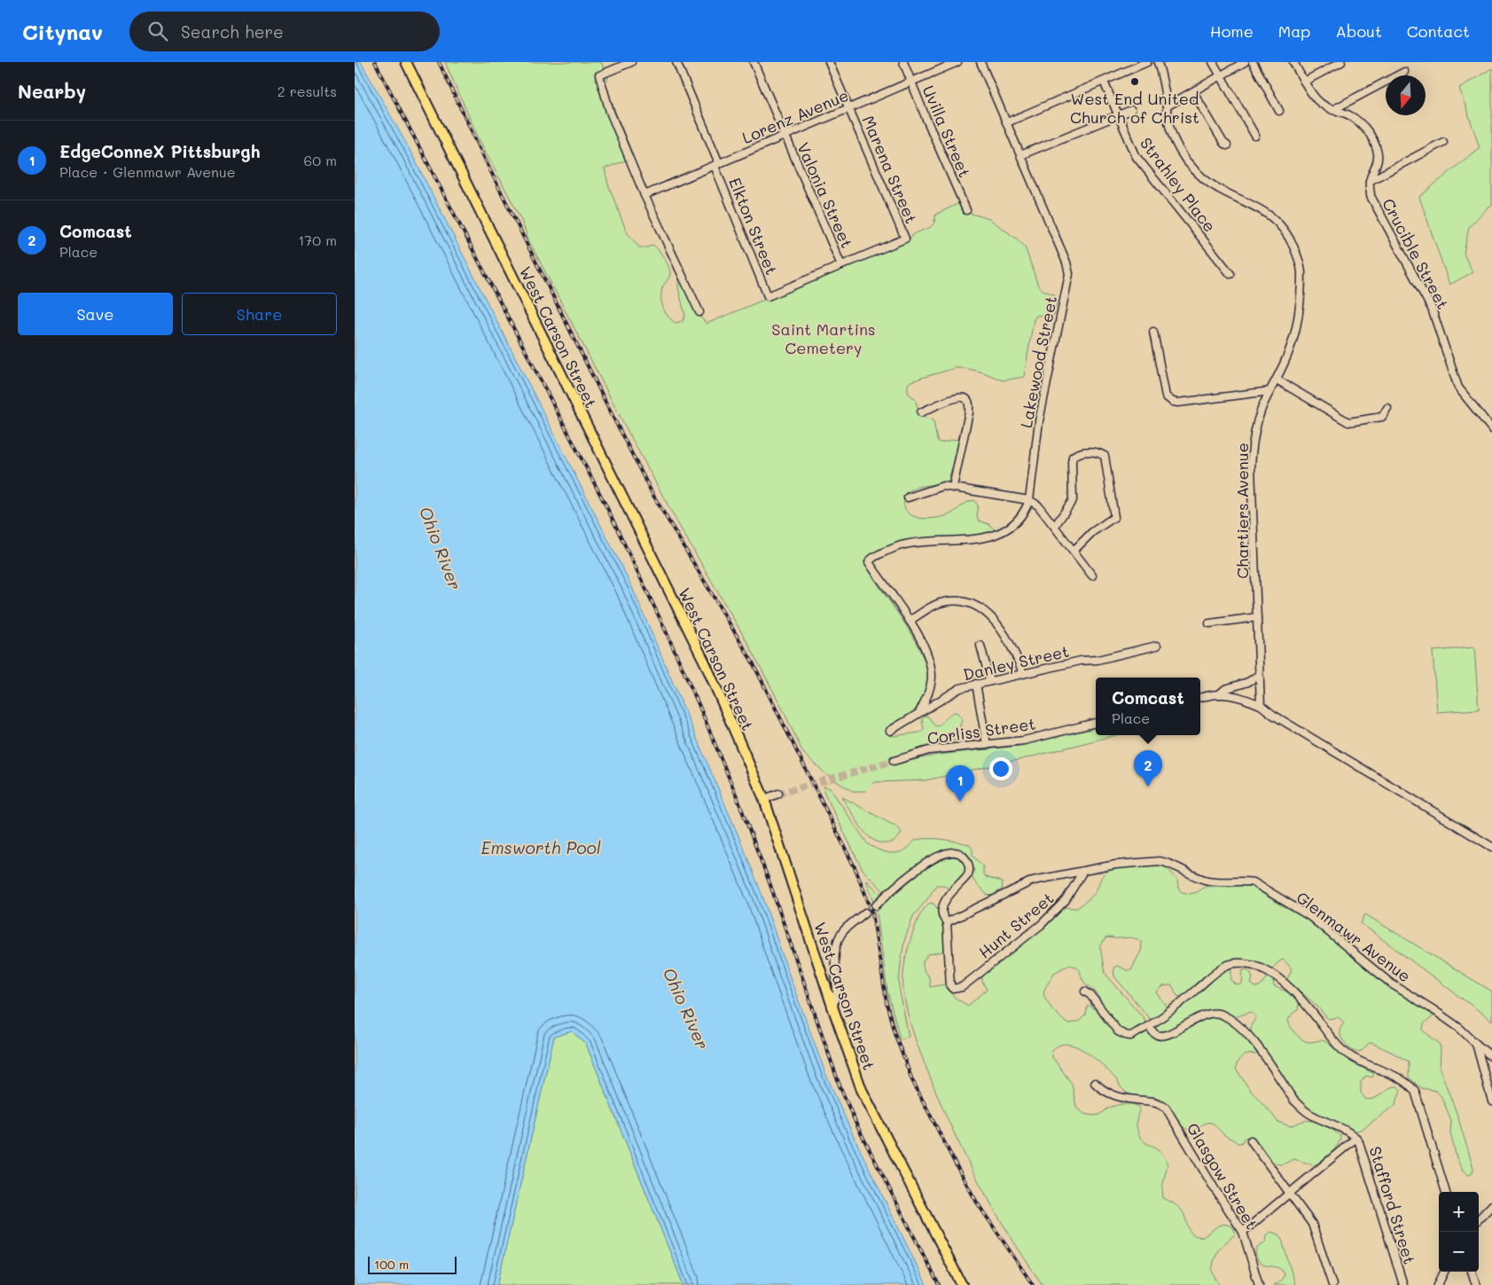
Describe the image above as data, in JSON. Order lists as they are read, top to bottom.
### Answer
{
  "streets": {
    "main road": ["West Carson Street"],
    "street": [
      "Lorenz Avenue",
      "Uvilla Street",
      "Marena Street",
      "Strahley Place",
      "Valonia Street",
      "Elkton Street",
      "Crucible Street",
      "Lakewood Street",
      "Chartiers Avenue",
      "Danley Street",
      "Corliss Street",
      "Hunt Street",
      "Glenmawr Avenue",
      "Glasgow Street",
      "Stafford Street"
    ]
  },
  "crossings": [
    ["Lorenz Avenue", "Uvilla Street"],
    ["Lorenz Avenue", "Marena Street"],
    ["Lorenz Avenue", "Valonia Street"],
    ["Lorenz Avenue", "Elkton Street"],
    ["Marena Street", "Valonia Street"],
    ["Marena Street", "Elkton Street"],
    ["Valonia Street", "Elkton Street"],
    ["Hunt Street", "Glenmawr Avenue"]
  ],
  "water": ["Ohio River", "Emsworth Pool"],
  "parks": ["Saint Martins Cemetery"],
  "places": ["West End United Church of Christ"],
  "scale_bar": "100 m",
  "north": "bottom",
  "page": {
    "header": "Citynav",
    "search": "Search here",
    "nav": [
      "Home",
      "Map",
      "About",
      "Contact"
    ],
    "heading": ["Nearby", "2 results"],
    "list": [
      {
        "mark": "1",
        "name": "EdgeConneX Pittsburgh",
        "note": "Place · Glenmawr Avenue",
        "value": "60 m"
      },
      {
        "mark": "2",
        "name": "Comcast",
        "note": "Place",
        "value": "170 m"
      }
    ],
    "buttons": ["Save", "Share"],
    "popup": ["Comcast", "Place"],
    "pins": ["2", "1"],
    "map_buttons": ["+", "−"],
    "scale": "100 m"
  }
}
